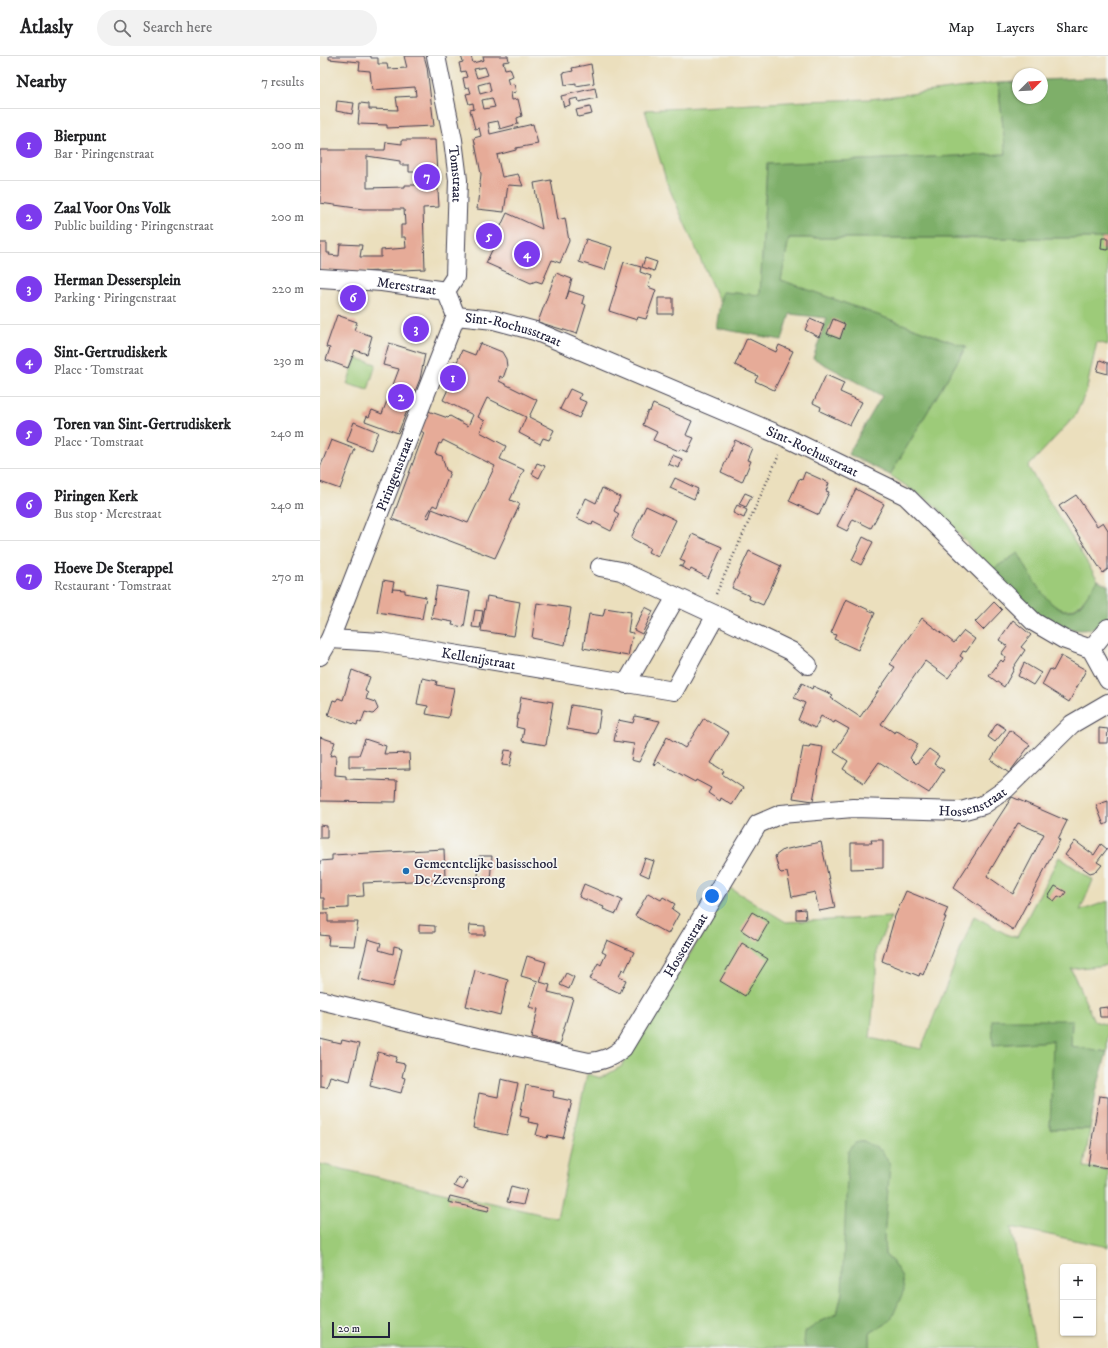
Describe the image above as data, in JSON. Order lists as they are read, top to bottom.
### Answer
{
  "streets": {
    "street": [
      "Tomstraat",
      "Merestraat",
      "Sint-Rochusstraat",
      "Piringenstraat",
      "Kellenijstraat",
      "Hossenstraat"
    ]
  },
  "crossings": [
    ["Tomstraat", "Merestraat"],
    ["Sint-Rochusstraat", "Piringenstraat"],
    ["Piringenstraat", "Kellenijstraat"]
  ],
  "places": ["Gemeentelijke basisschool De Zevensprong"],
  "scale_bar": "20 m",
  "north": "top right",
  "page": {
    "header": "Atlasly",
    "search": "Search here",
    "nav": ["Map", "Layers", "Share"],
    "heading": ["Nearby", "7 results"],
    "list": [
      {
        "mark": "1",
        "name": "Bierpunt",
        "note": "Bar · Piringenstraat",
        "value": "200 m"
      },
      {
        "mark": "2",
        "name": "Zaal Voor Ons Volk",
        "note": "Public building · Piringenstraat",
        "value": "200 m"
      },
      {
        "mark": "3",
        "name": "Herman Dessersplein",
        "note": "Parking · Piringenstraat",
        "value": "220 m"
      },
      {
        "mark": "4",
        "name": "Sint-Gertrudiskerk",
        "note": "Place · Tomstraat",
        "value": "230 m"
      },
      {
        "mark": "5",
        "name": "Toren van Sint-Gertrudiskerk",
        "note": "Place · Tomstraat",
        "value": "240 m"
      },
      {
        "mark": "6",
        "name": "Piringen Kerk",
        "note": "Bus stop · Merestraat",
        "value": "240 m"
      },
      {
        "mark": "7",
        "name": "Hoeve De Sterappel",
        "note": "Restaurant · Tomstraat",
        "value": "270 m"
      }
    ],
    "pins": [
      "7",
      "5",
      "4",
      "6",
      "3",
      "1",
      "2"
    ],
    "map_buttons": ["+", "−"],
    "scale": "20 m"
  }
}
